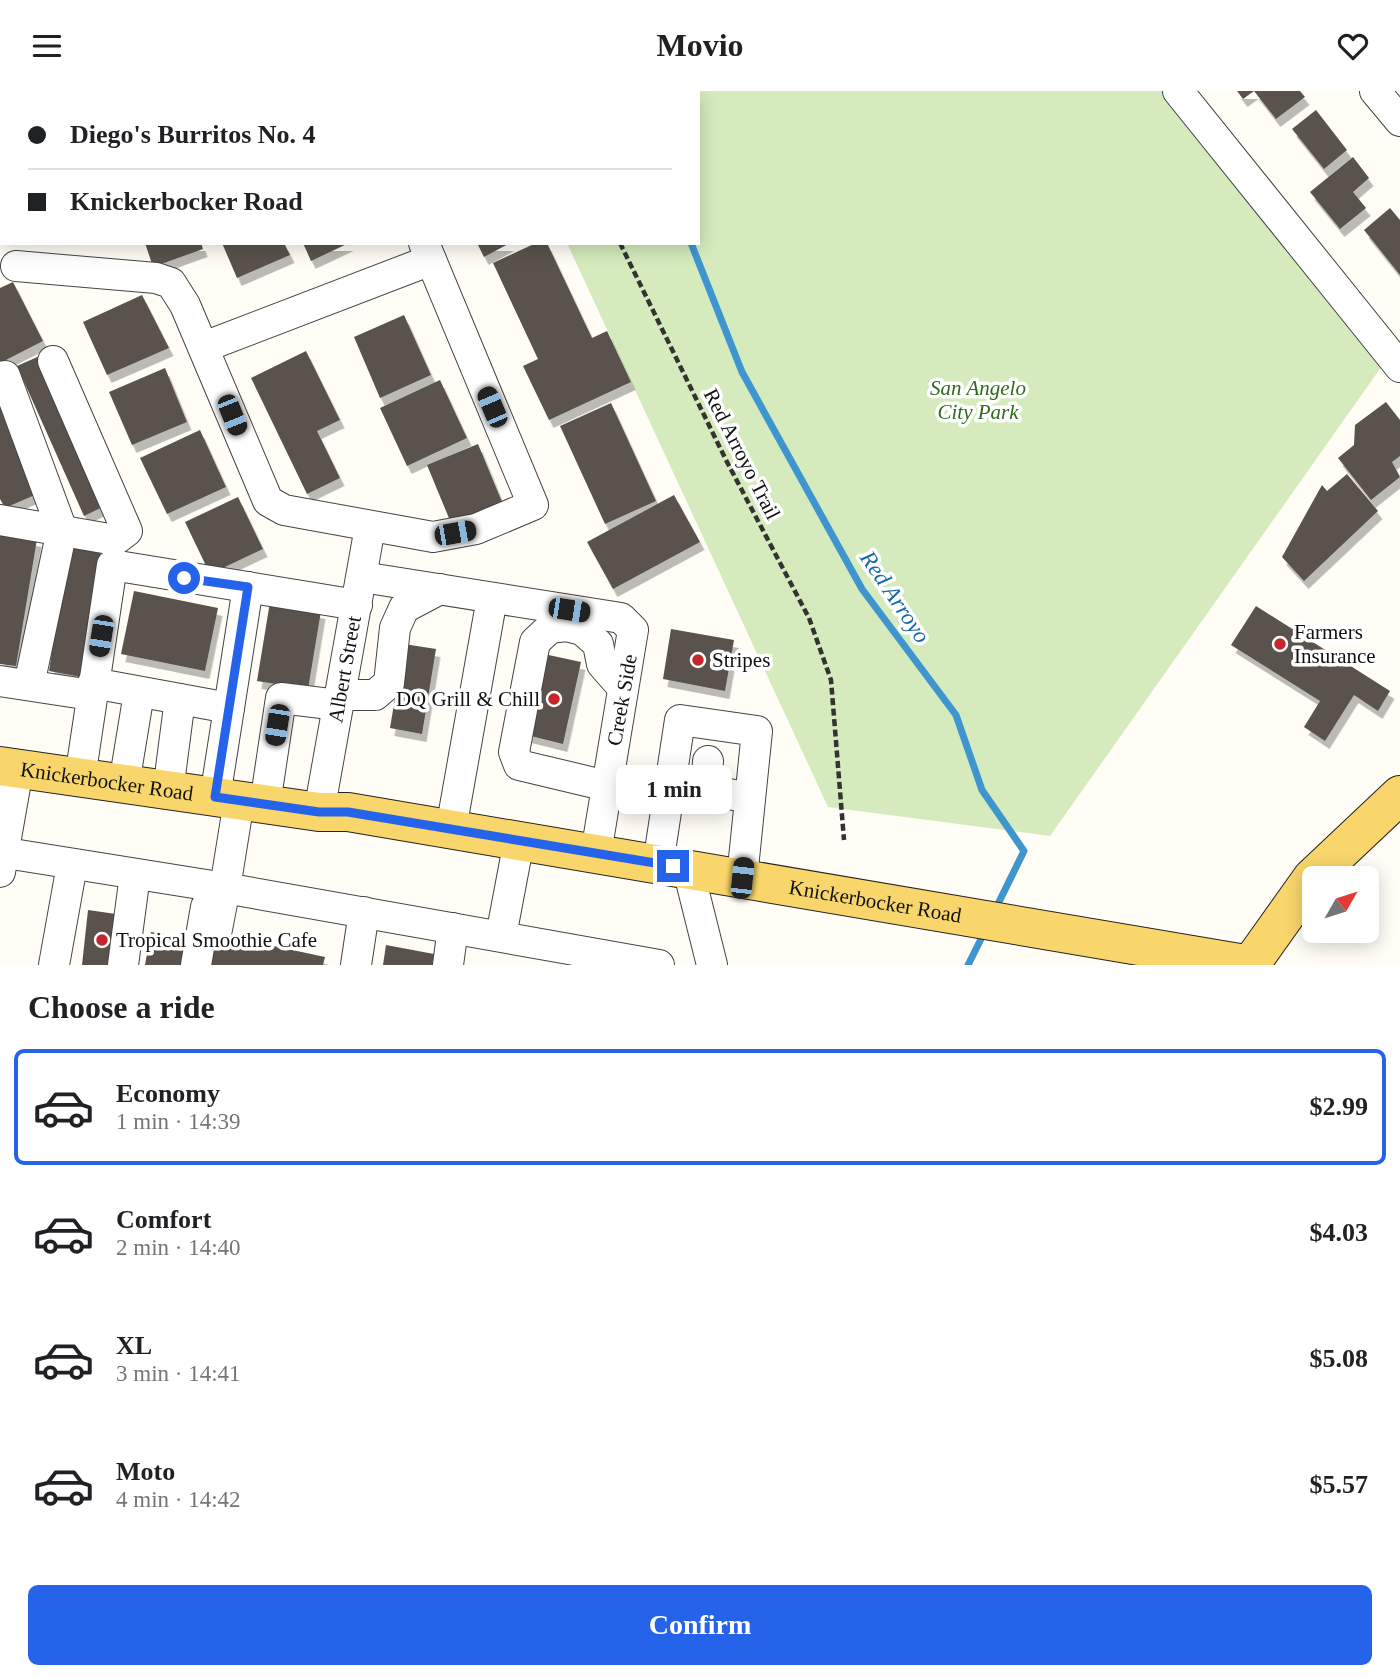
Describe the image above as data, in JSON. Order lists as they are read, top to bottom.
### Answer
{
  "streets": {
    "main road": ["Knickerbocker Road"],
    "street": ["Albert Street", "Creek Side"],
    "path": ["Red Arroyo Trail"]
  },
  "crossings": [
    ["Albert Street", "Knickerbocker Road"],
    ["Creek Side", "Knickerbocker Road"]
  ],
  "water": ["Red Arroyo"],
  "parks": ["San Angelo City Park"],
  "places": [
    "Farmers Insurance",
    "Stripes",
    "DQ Grill & Chill",
    "Tropical Smoothie Cafe"
  ],
  "north": "top right",
  "page": {
    "header": "Movio",
    "banner": ["Diego's Burritos No. 4", "Knickerbocker Road"],
    "bubble": "1 min",
    "heading": "Choose a ride",
    "list": [
      {
        "name": "Economy",
        "note": "1 min · 14:39",
        "value": "$2.99"
      },
      {
        "name": "Comfort",
        "note": "2 min · 14:40",
        "value": "$4.03"
      },
      {
        "name": "XL",
        "note": "3 min · 14:41",
        "value": "$5.08"
      },
      {
        "name": "Moto",
        "note": "4 min · 14:42",
        "value": "$5.57"
      }
    ],
    "buttons": "Confirm"
  }
}
